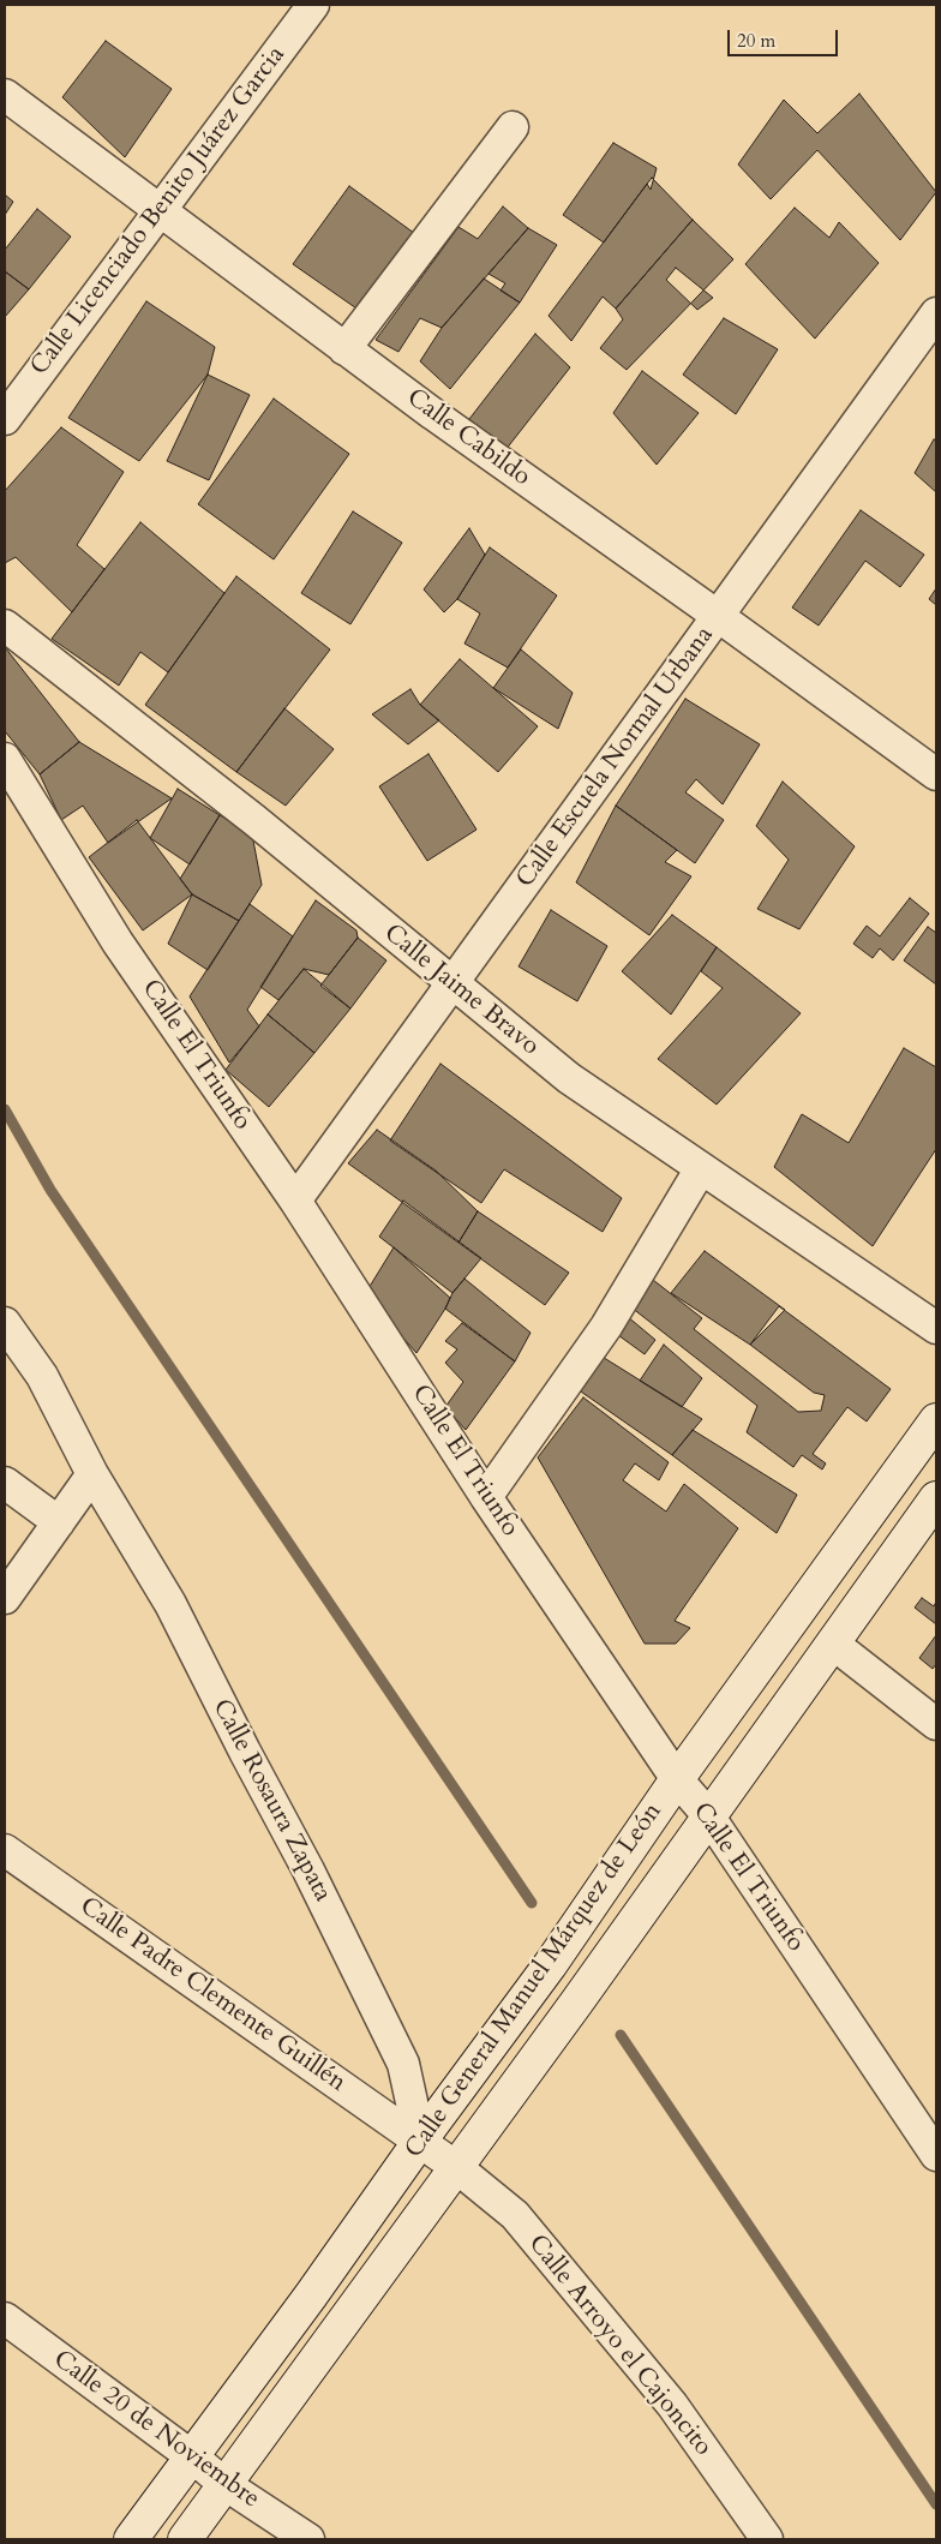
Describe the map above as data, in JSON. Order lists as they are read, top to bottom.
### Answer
{
  "streets": {
    "street": [
      "Calle Licenciado Benito Juárez Garcia",
      "Calle Cabildo",
      "Calle Escuela Normal Urbana",
      "Calle Jaime Bravo",
      "Calle El Triunfo",
      "Calle Rosaura Zapata",
      "Calle General Manuel Márquez de León",
      "Calle Padre Clemente Guillén",
      "Calle Arroyo el Cajoncito",
      "Calle 20 de Noviembre"
    ]
  },
  "crossings": [
    ["Calle Licenciado Benito Juárez Garcia", "Calle Cabildo"],
    ["Calle Cabildo", "Calle Escuela Normal Urbana"],
    ["Calle Escuela Normal Urbana", "Calle Jaime Bravo"],
    ["Calle Escuela Normal Urbana", "Calle El Triunfo"],
    ["Calle El Triunfo", "Calle General Manuel Márquez de León"],
    ["Calle Rosaura Zapata", "Calle General Manuel Márquez de León"],
    ["Calle Rosaura Zapata", "Calle Padre Clemente Guillén"],
    ["Calle General Manuel Márquez de León", "Calle Padre Clemente Guillén"],
    ["Calle General Manuel Márquez de León", "Calle Arroyo el Cajoncito"],
    ["Calle General Manuel Márquez de León", "Calle 20 de Noviembre"],
    ["Calle Padre Clemente Guillén", "Calle Arroyo el Cajoncito"]
  ],
  "scale_bar": "20 m"
}
